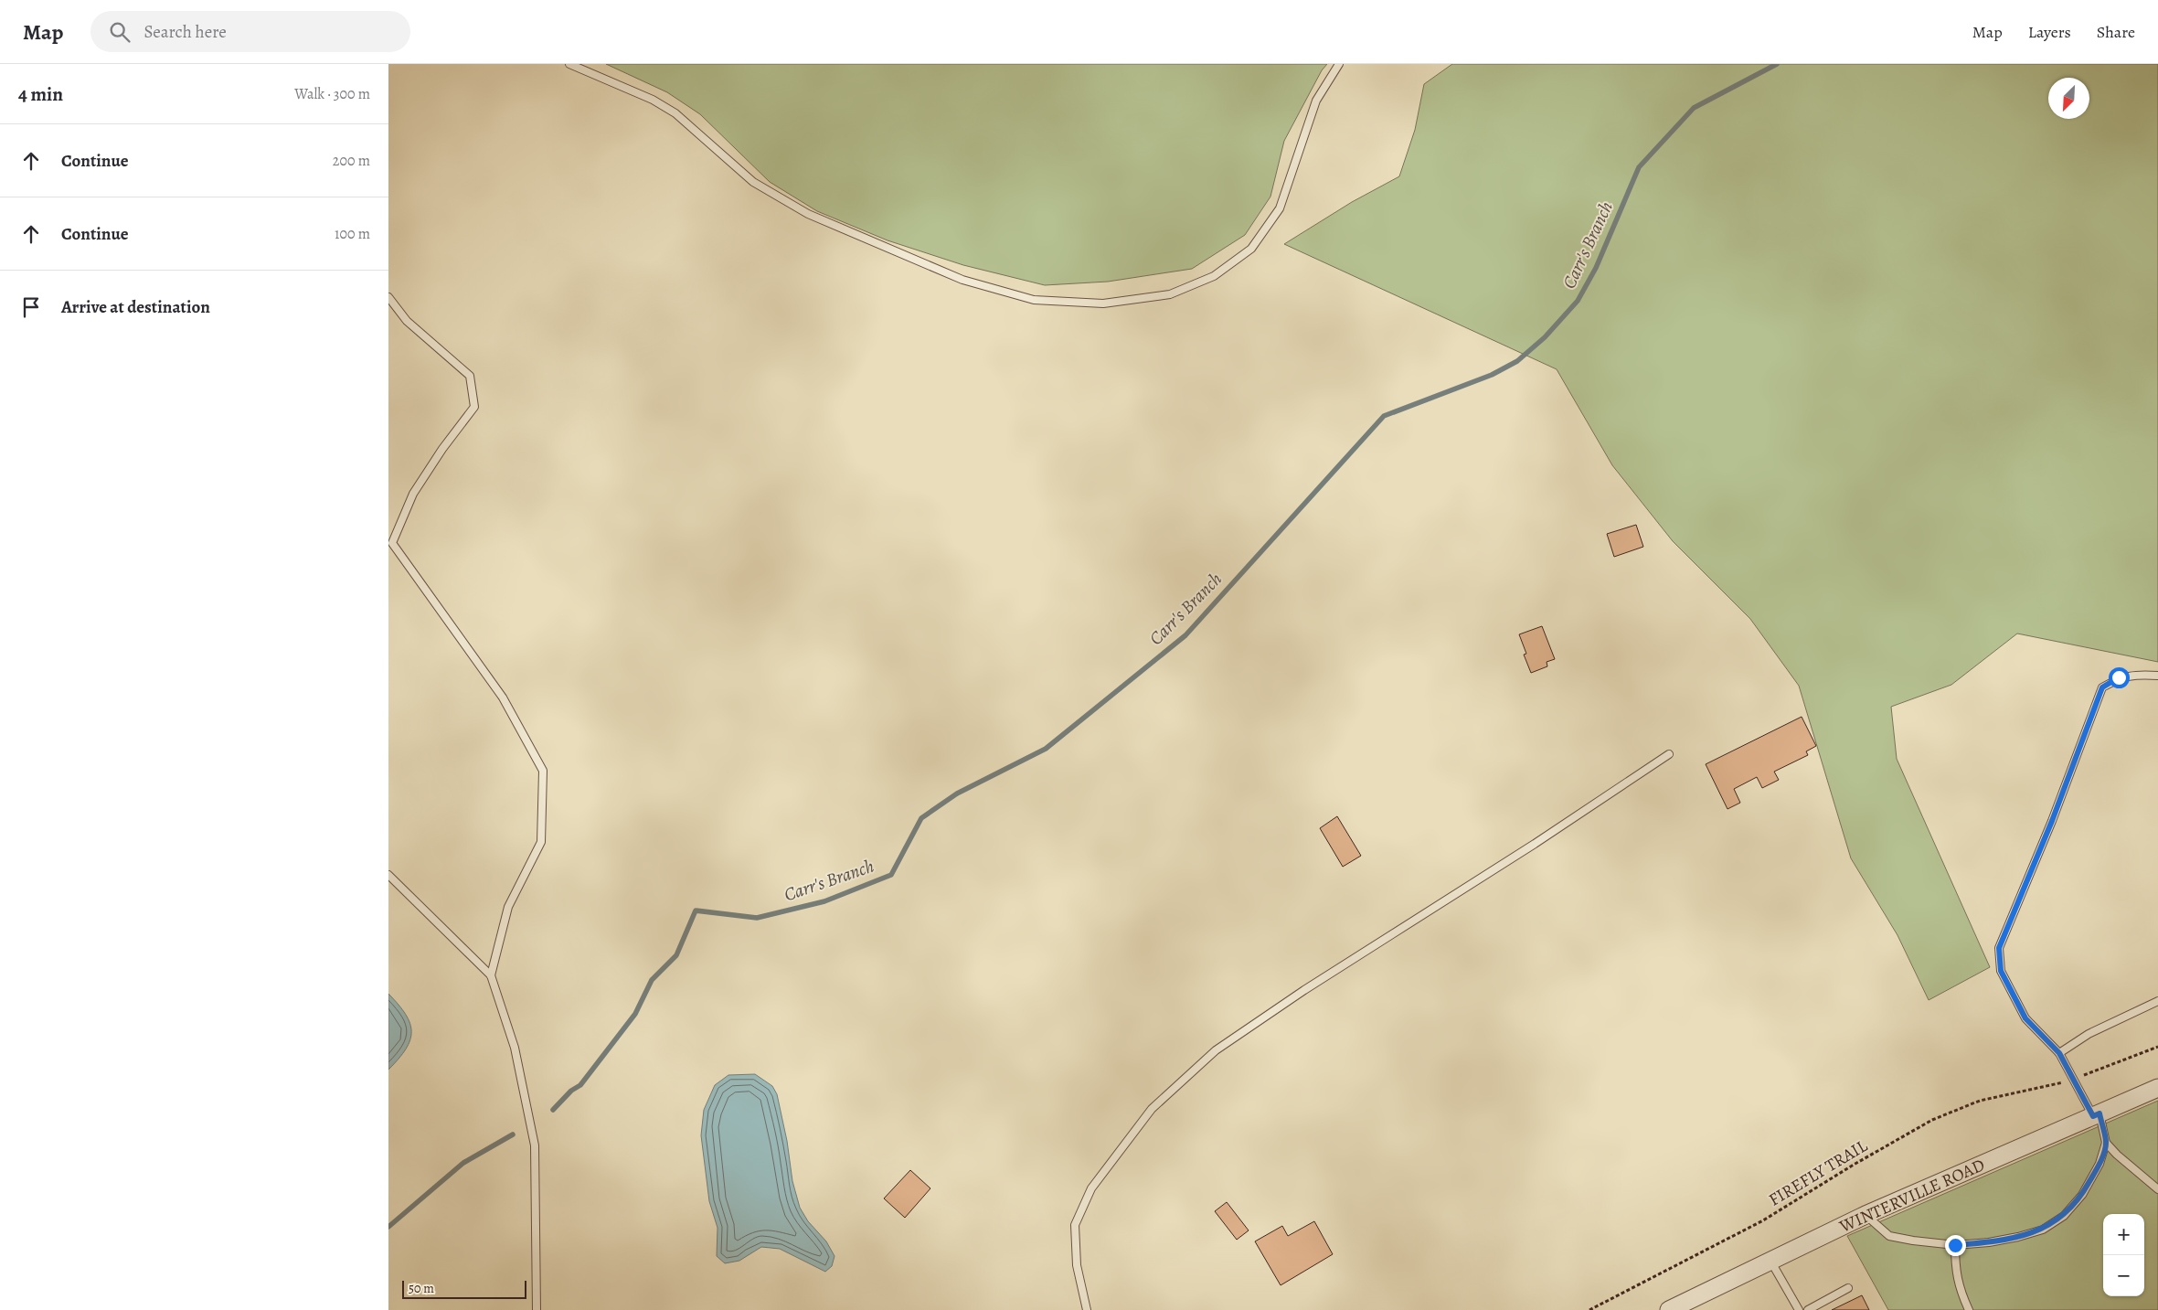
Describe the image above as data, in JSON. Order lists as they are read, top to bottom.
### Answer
{
  "streets": {
    "street": ["WINTERVILLE ROAD"],
    "path": ["FIREFLY TRAIL"]
  },
  "water": ["Carr's Branch"],
  "scale_bar": "50 m",
  "north": "bottom left",
  "page": {
    "header": "Map",
    "search": "Search here",
    "nav": ["Map", "Layers", "Share"],
    "heading": ["4 min", "Walk · 300 m"],
    "list": [
      ["Continue", "200 m"],
      ["Continue", "100 m"],
      "Arrive at destination"
    ],
    "map_buttons": ["+", "−"],
    "scale": "50 m"
  }
}
